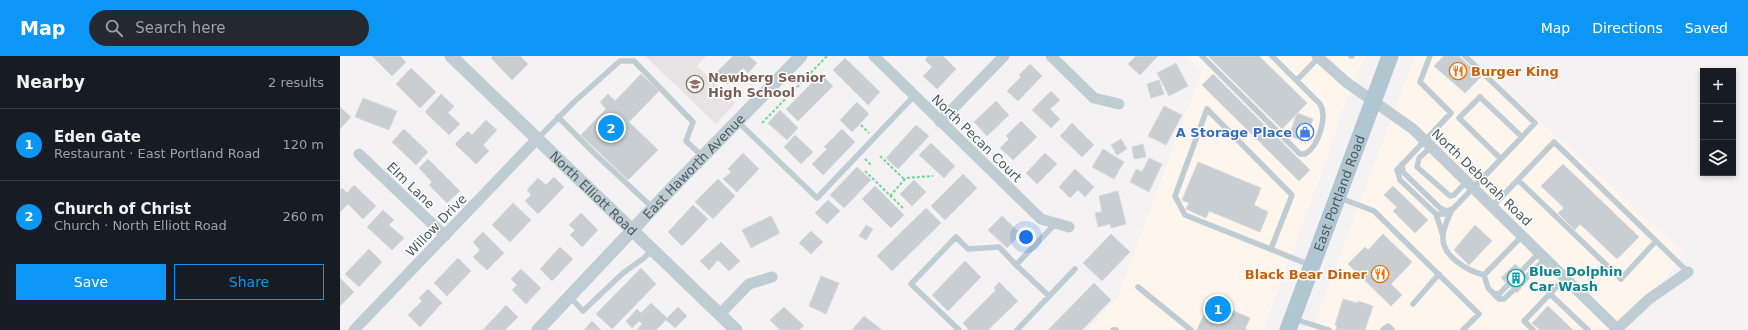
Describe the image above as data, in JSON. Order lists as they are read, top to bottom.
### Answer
{
  "streets": {
    "main road": ["East Portland Road"],
    "street": [
      "North Pecan Court",
      "East Haworth Avenue",
      "North Deborah Road",
      "Elm Lane",
      "North Elliott Road",
      "Willow Drive"
    ]
  },
  "crossings": [
    ["East Haworth Avenue", "North Elliott Road"],
    ["North Deborah Road", "East Portland Road"],
    ["Elm Lane", "Willow Drive"],
    ["North Elliott Road", "Willow Drive"]
  ],
  "places": {
    "restaurant": ["Burger King", "Black Bear Diner"],
    "school or university": ["Newberg Senior High School"],
    "shop": ["A Storage Place"],
    "building": ["Blue Dolphin Car Wash"]
  },
  "page": {
    "header": "Map",
    "search": "Search here",
    "nav": ["Map", "Directions", "Saved"],
    "heading": ["Nearby", "2 results"],
    "map_buttons": ["+", "−"],
    "list": [
      {
        "mark": "1",
        "name": "Eden Gate",
        "note": "Restaurant · East Portland Road",
        "value": "120 m"
      },
      {
        "mark": "2",
        "name": "Church of Christ",
        "note": "Church · North Elliott Road",
        "value": "260 m"
      }
    ],
    "pins": ["2", "1"],
    "buttons": ["Save", "Share"]
  }
}
